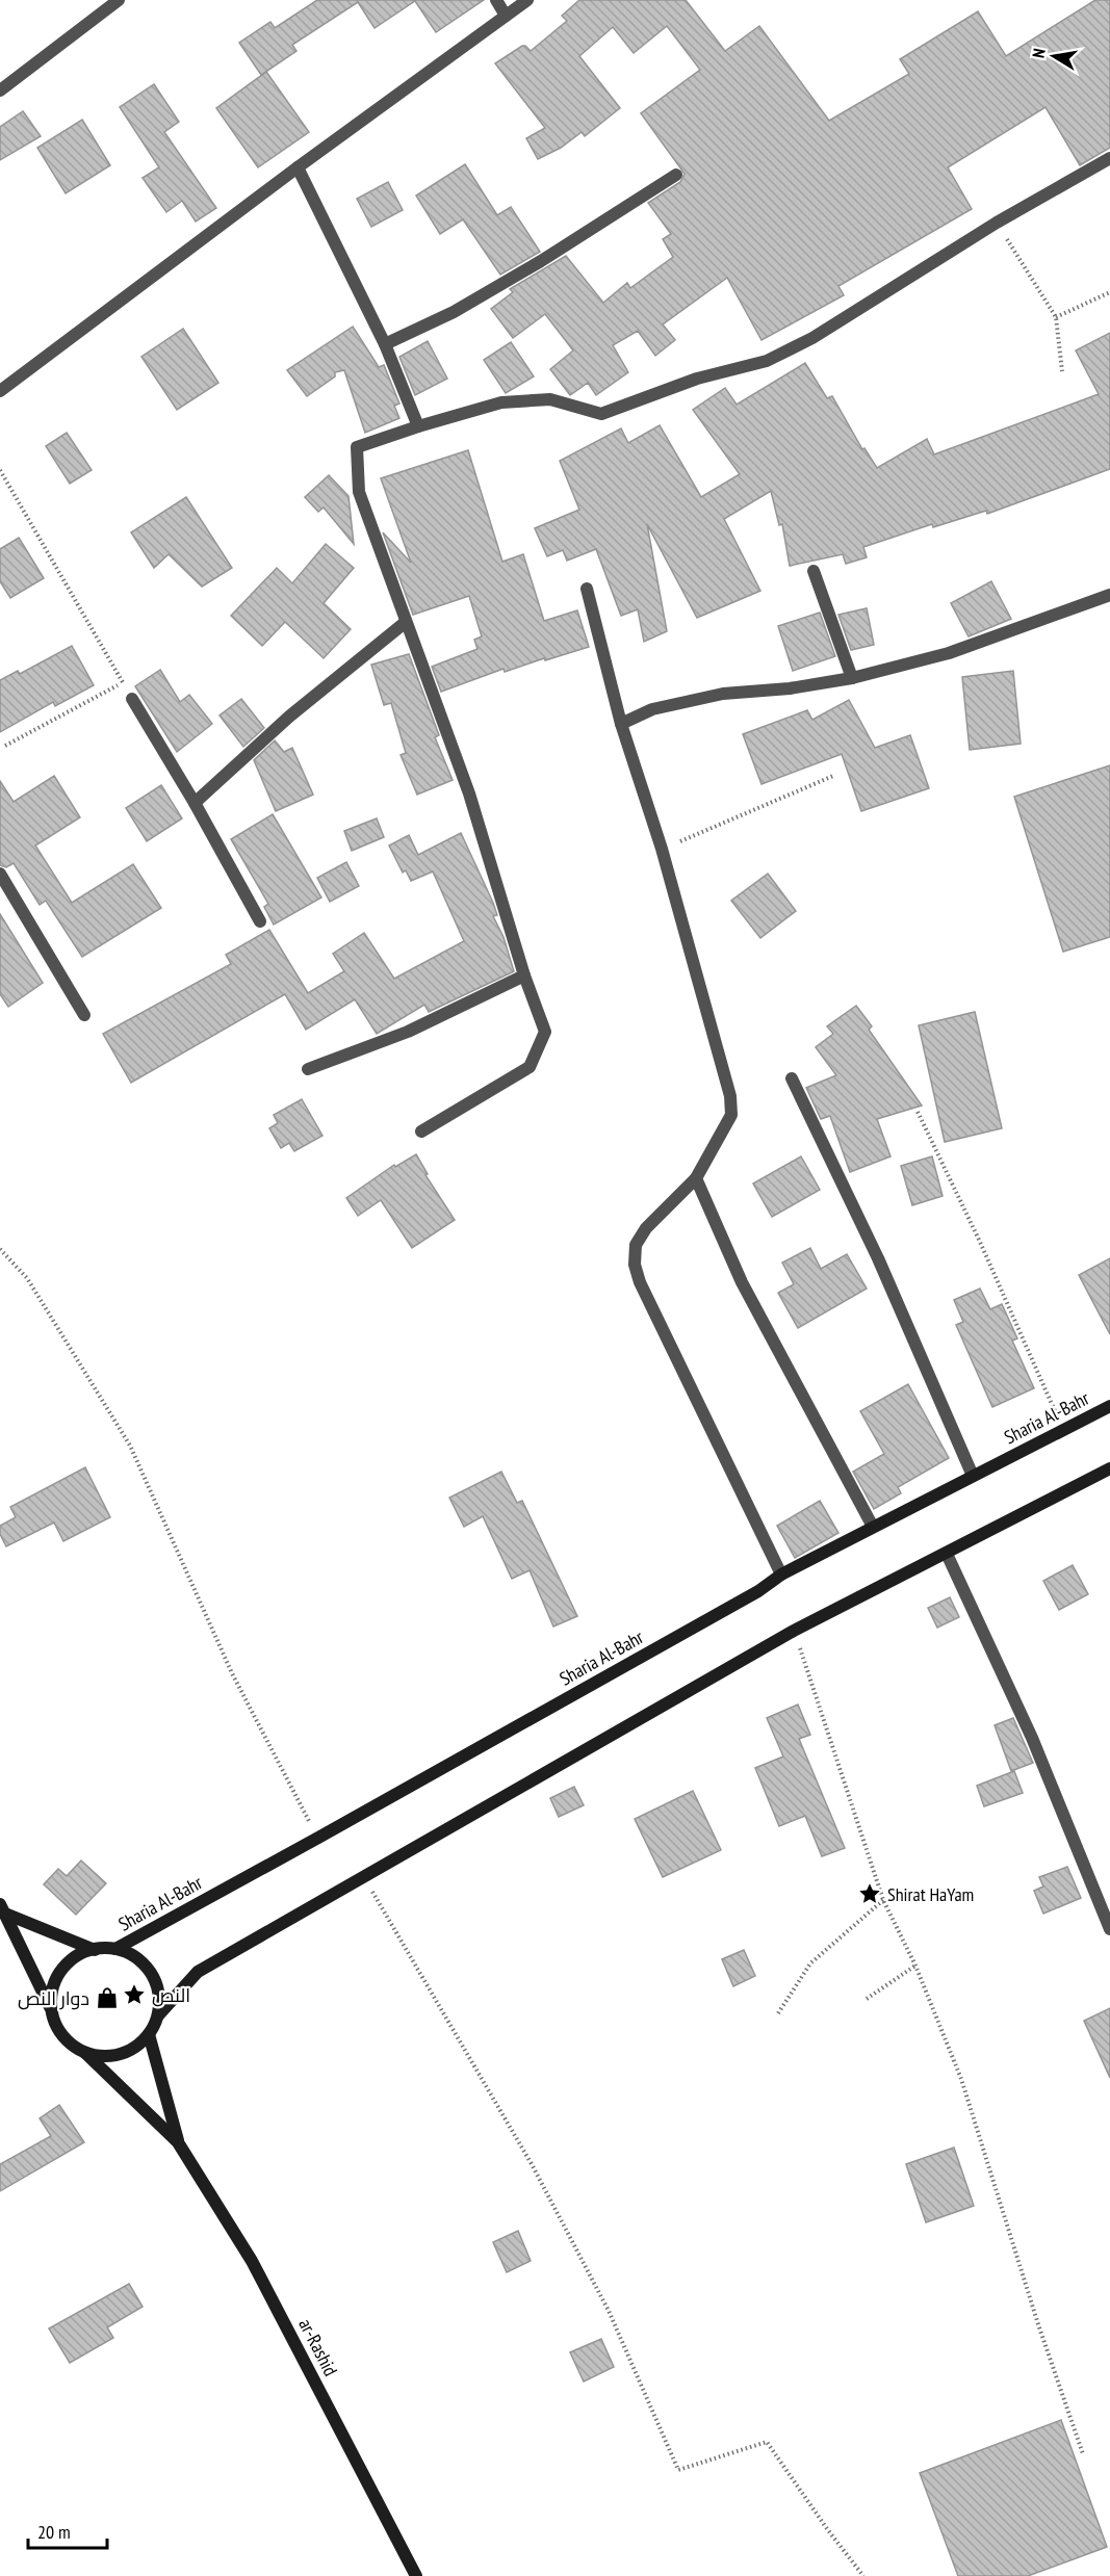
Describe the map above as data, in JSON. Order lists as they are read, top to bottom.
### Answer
{
  "streets": {
    "main road": ["Sharia Al-Bahr", "ar-Rashid"]
  },
  "crossings": [
    ["Sharia Al-Bahr", "ar-Rashid"]
  ],
  "places": {
    "place": ["Shirat HaYam", "النص"],
    "shop": ["دوار النص"]
  },
  "scale_bar": "20 m",
  "north": "left"
}
